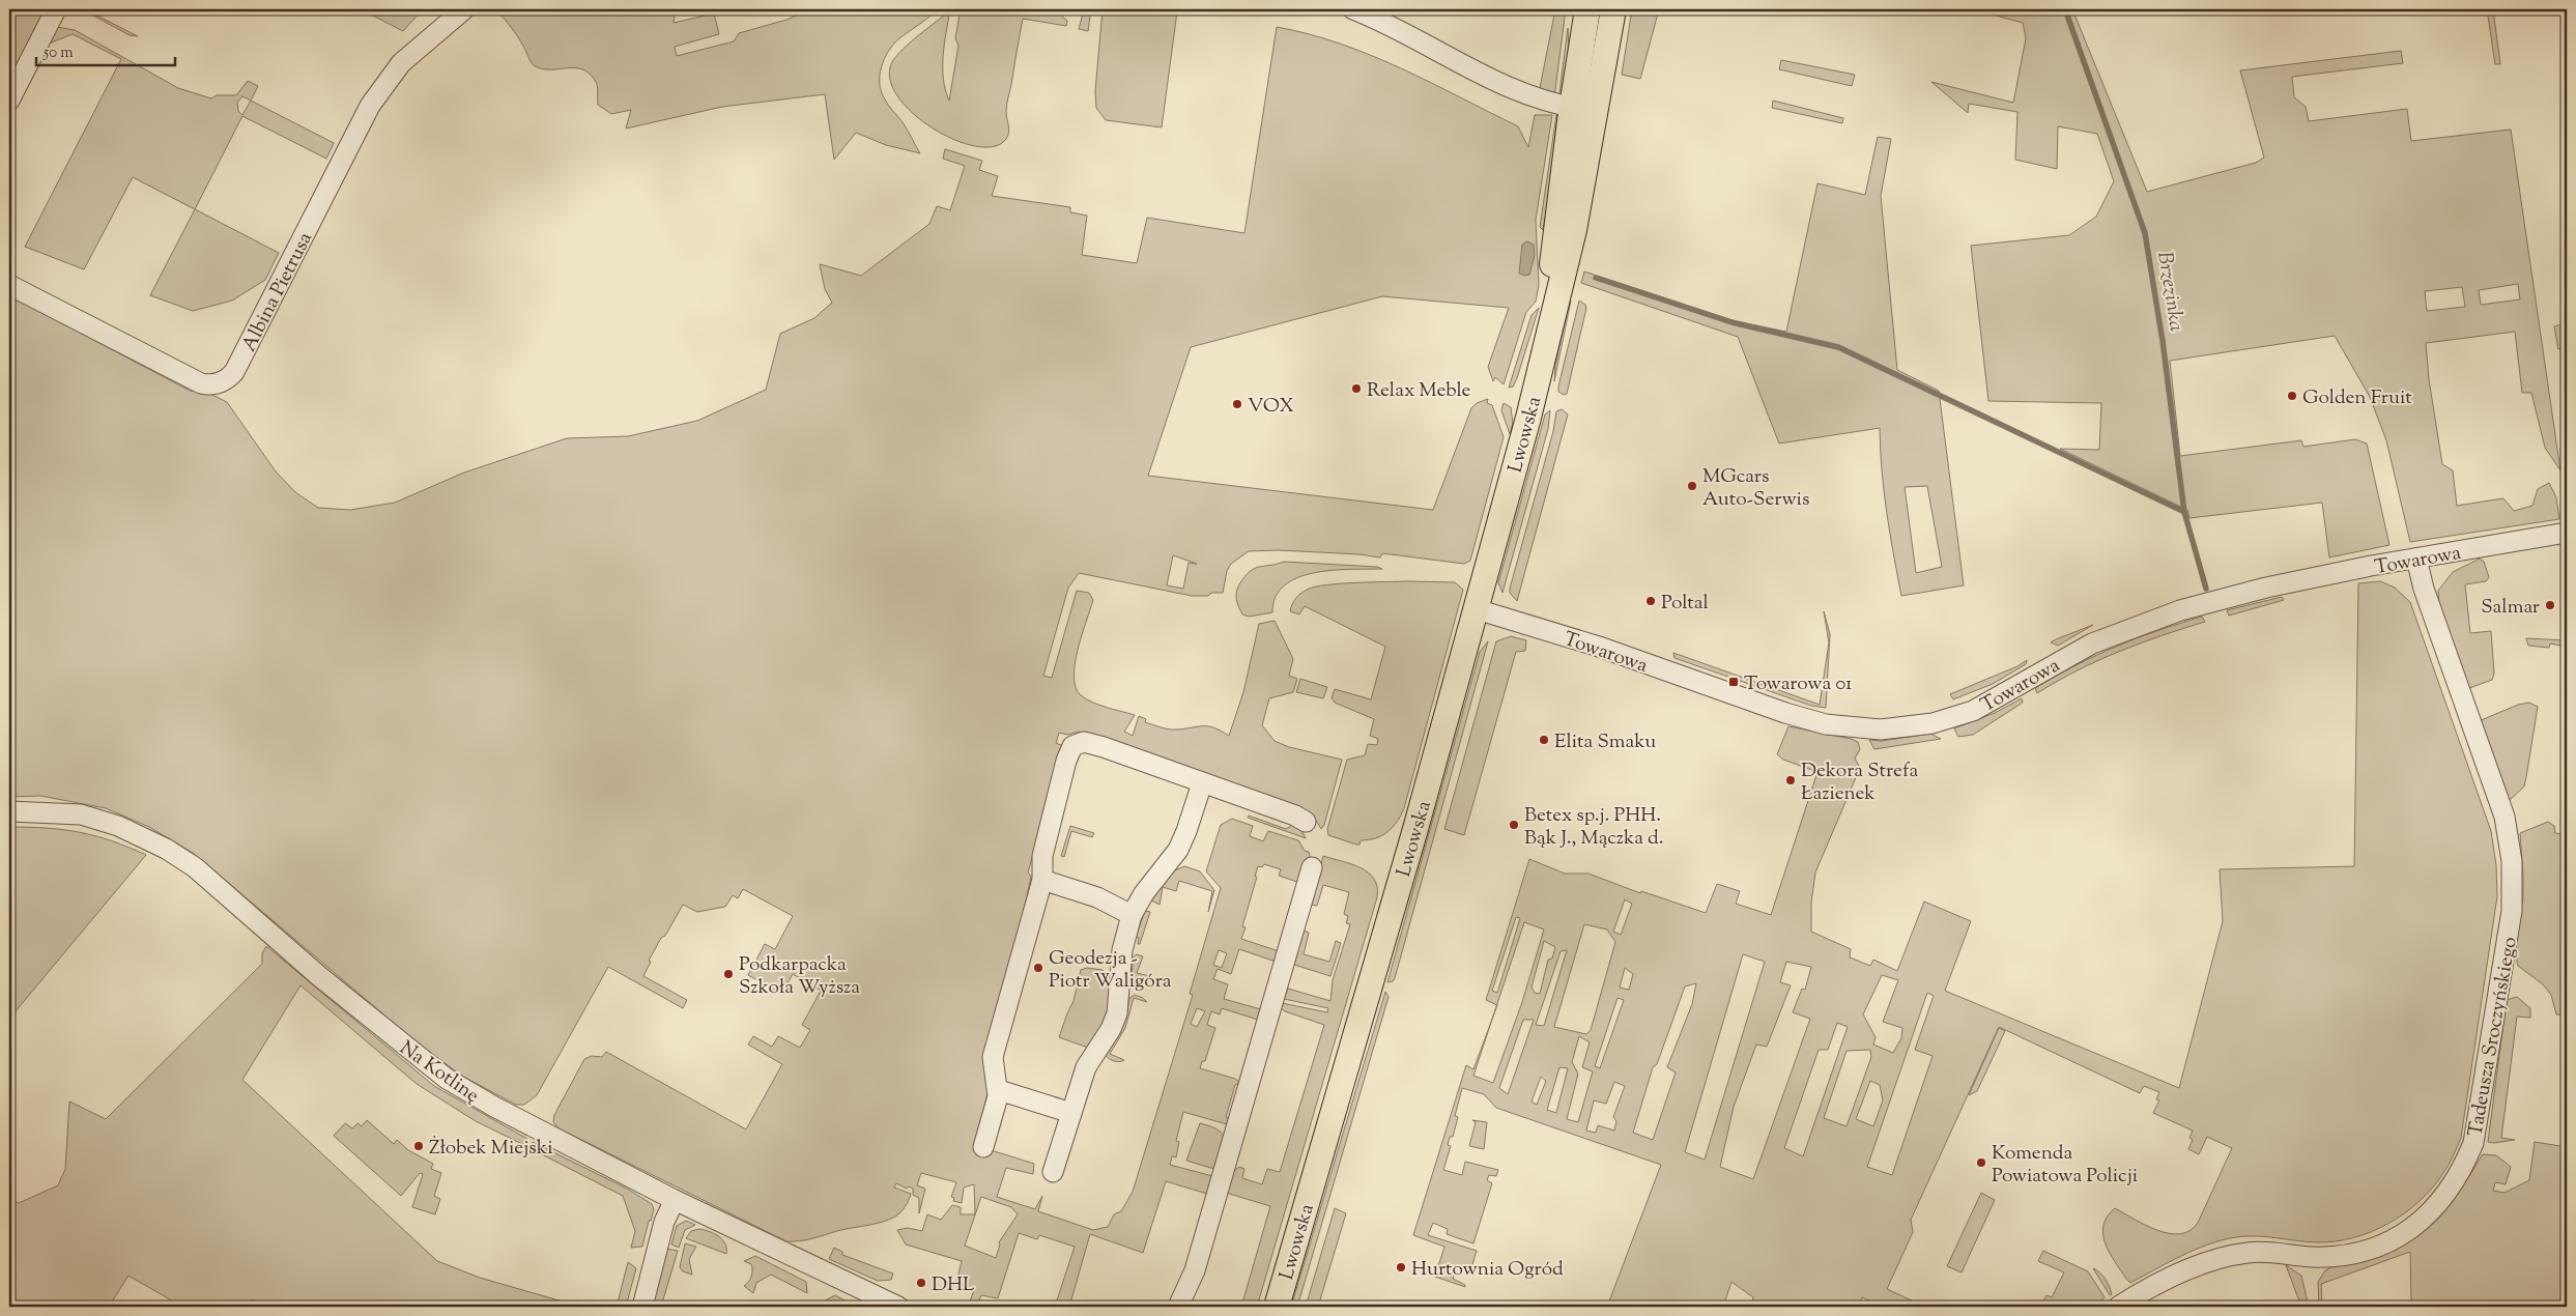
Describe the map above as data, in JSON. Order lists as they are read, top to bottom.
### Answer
{
  "streets": {
    "main road": ["Lwowska"],
    "street": [
      "Albina Pietrusa",
      "Towarowa",
      "Tadeusza Sroczyńskiego",
      "Na Kotlinę"
    ]
  },
  "crossings": [
    ["Lwowska", "Towarowa"],
    ["Towarowa", "Tadeusza Sroczyńskiego"]
  ],
  "water": ["Brzezinka"],
  "places": {
    "other": [
      "Relax Meble",
      "Golden Fruit",
      "VOX",
      "MGcars Auto-Serwis",
      "Poltal",
      "Salmar",
      "Elita Smaku",
      "Dekora Strefa Łazienek",
      "Betex sp.j. PHH. Bąk J., Mączka d.",
      "Geodezja - Piotr Waligóra",
      "Podkarpacka Szkoła Wyższa",
      "Żłobek Miejski",
      "Komenda Powiatowa Policji",
      "Hurtownia Ogród",
      "DHL"
    ],
    "transit": ["Towarowa 01"]
  },
  "scale_bar": "50 m"
}
